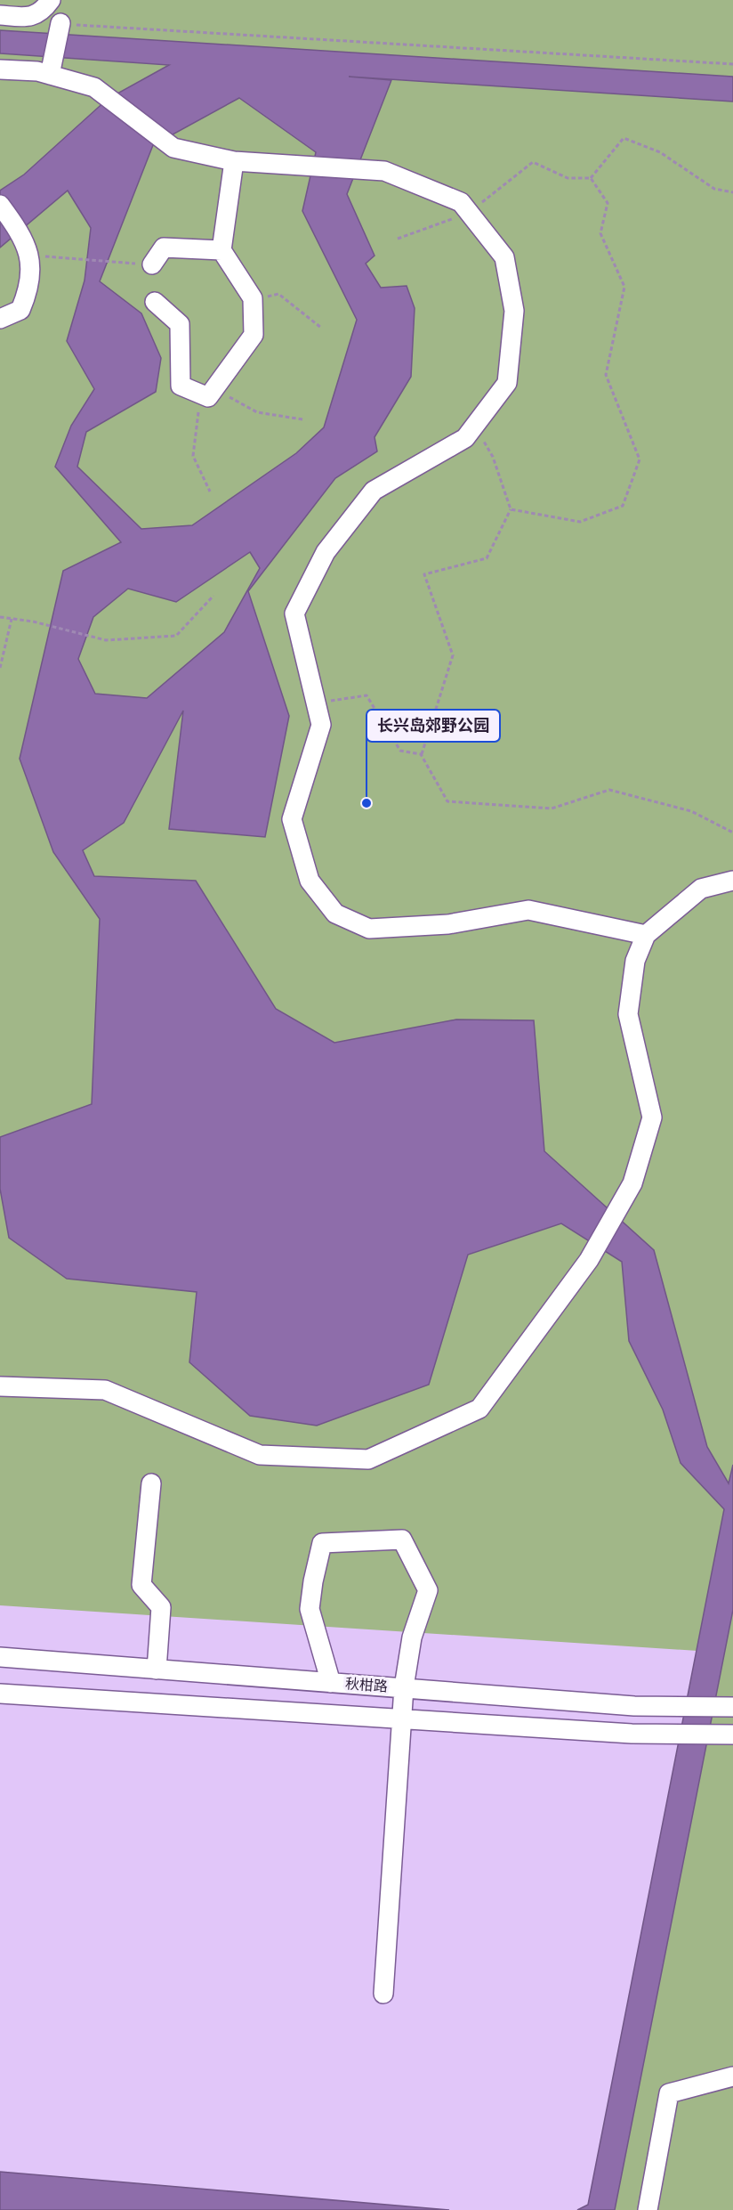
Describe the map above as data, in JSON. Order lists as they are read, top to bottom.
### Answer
{
  "streets": {
    "street": ["秋柑路"]
  },
  "places": ["长兴岛郊野公园"]
}
